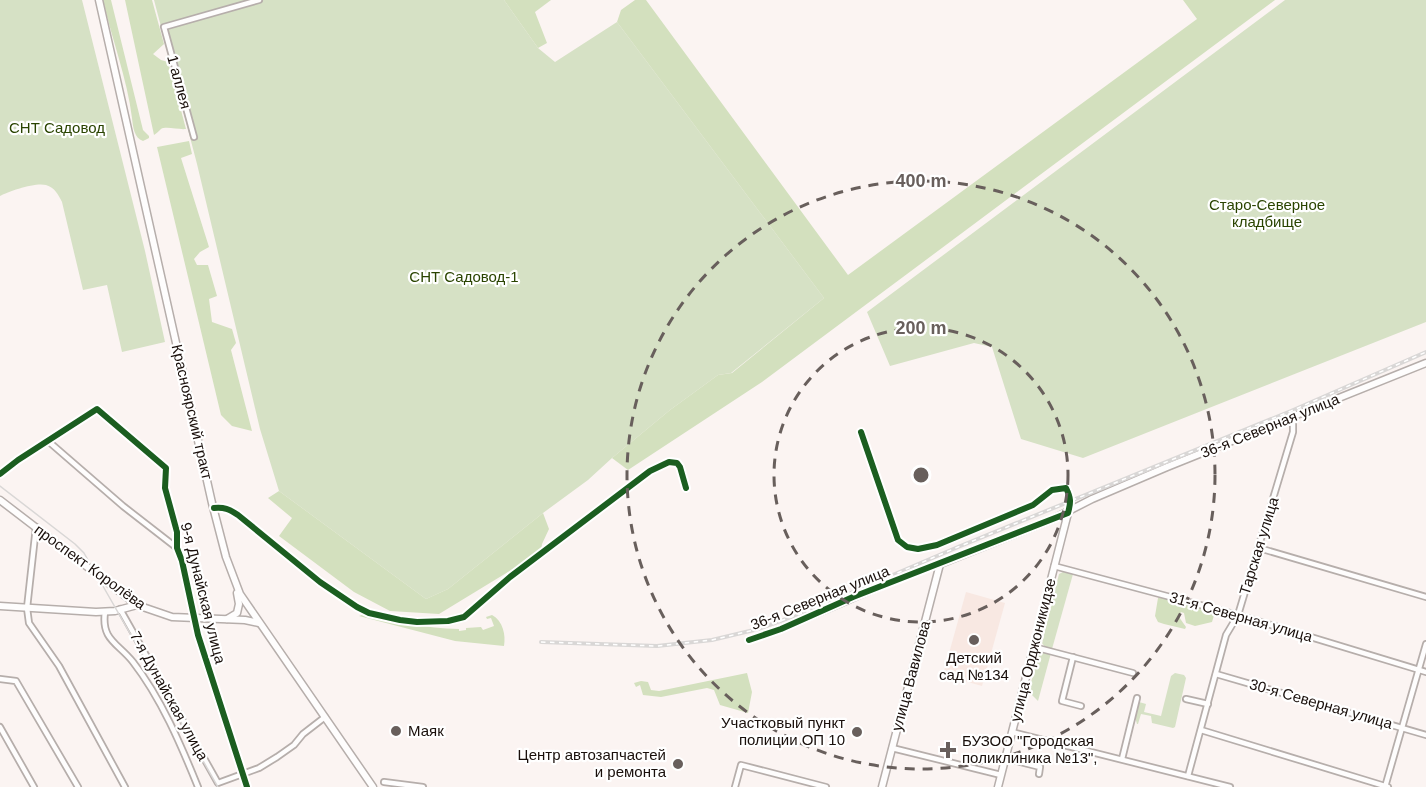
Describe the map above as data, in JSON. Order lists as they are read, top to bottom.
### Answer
{
  "streets": {
    "main road": [
      "Красноярский тракт",
      "36-я Северная улица",
      "проспект Королёва",
      "улица Орджоникидзе",
      "улица Вавилова"
    ],
    "street": [
      "1 аллея",
      "Тарская улица",
      "9-я Дунайская улица",
      "31-я Северная улица",
      "7-я Дунайская улица",
      "30-я Северная улица"
    ]
  },
  "crossings": [
    ["Красноярский тракт", "проспект Королёва"],
    ["36-я Северная улица", "Тарская улица"],
    ["36-я Северная улица", "улица Орджоникидзе"],
    ["36-я Северная улица", "улица Вавилова"],
    ["Тарская улица", "31-я Северная улица"],
    ["Тарская улица", "30-я Северная улица"],
    ["проспект Королёва", "9-я Дунайская улица"],
    ["9-я Дунайская улица", "7-я Дунайская улица"],
    ["31-я Северная улица", "улица Орджоникидзе"]
  ],
  "parks": ["СНТ Садовод", "Старо-Северное кладбище", "СНТ Садовод-1"],
  "places": {
    "other": [
      "Детский сад №134",
      "Маяк",
      "Участковый пункт полиции ОП 10",
      "Центр автозапчастей и ремонта"
    ],
    "health": ["БУЗОО \"Городская поликлиника №13\","]
  },
  "rings": ["400 m", "200 m"]
}
